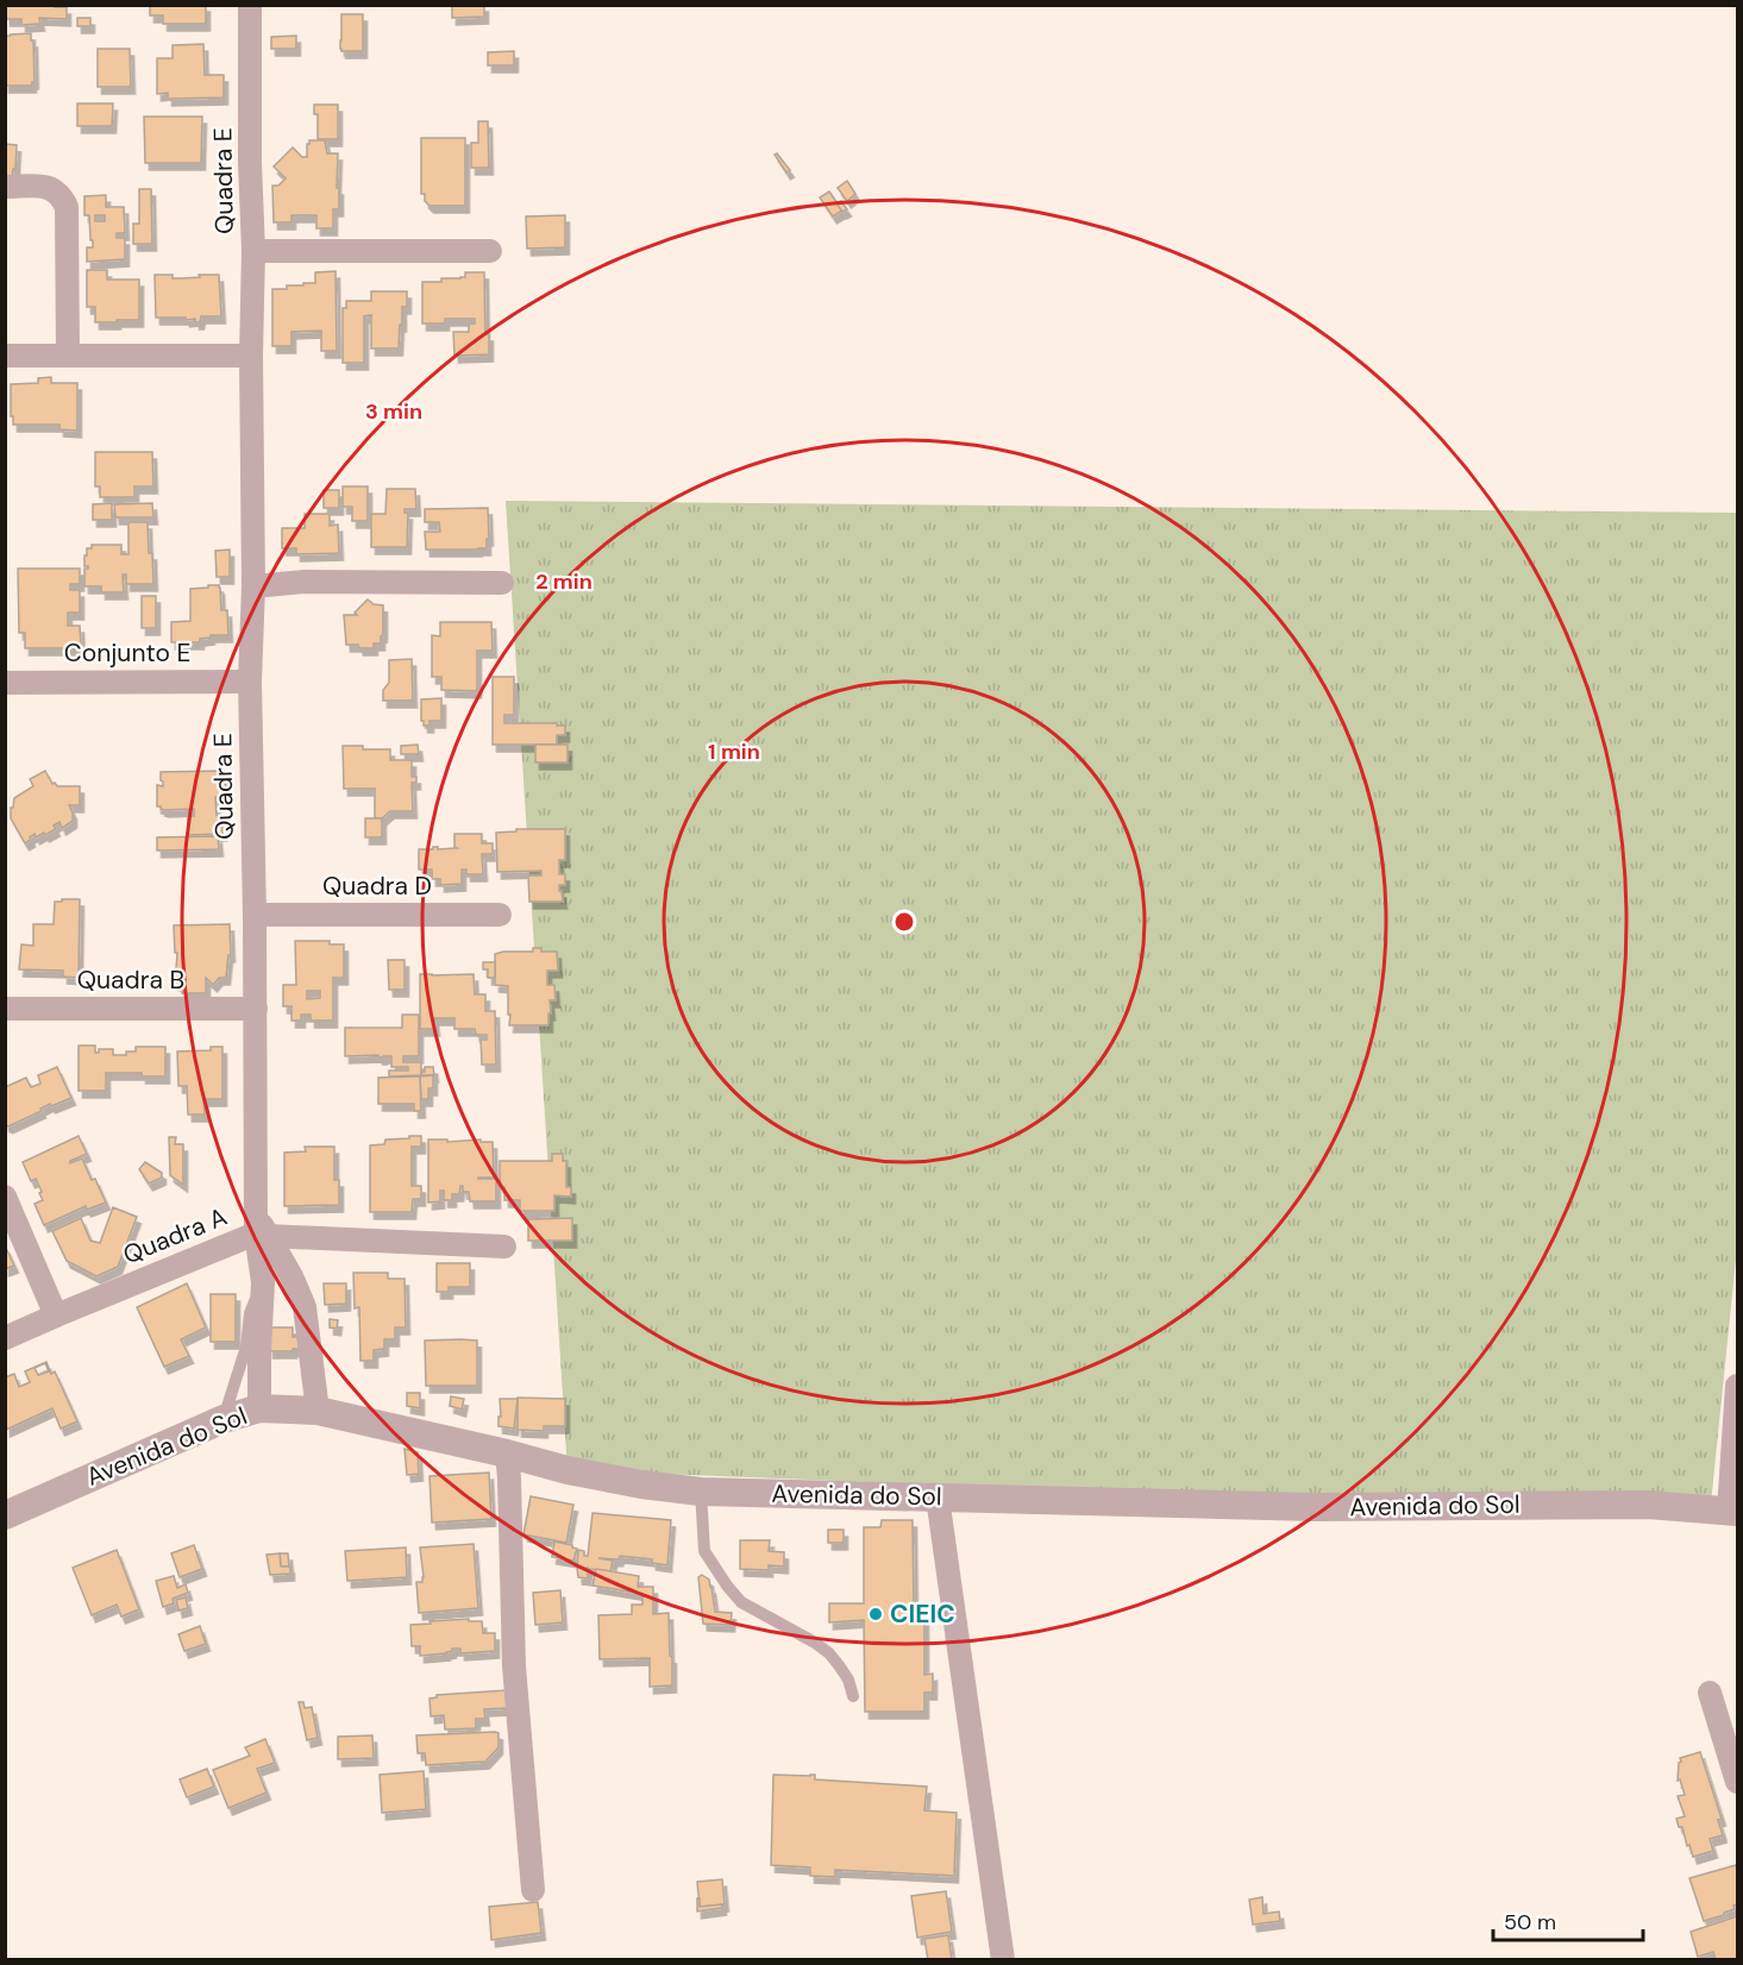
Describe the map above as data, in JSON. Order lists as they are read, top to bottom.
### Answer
{
  "streets": {
    "street": [
      "Quadra E",
      "Conjunto E",
      "Quadra D",
      "Quadra B",
      "Quadra A",
      "Avenida do Sol"
    ]
  },
  "crossings": [
    ["Quadra E", "Conjunto E"],
    ["Quadra E", "Quadra D"],
    ["Quadra E", "Quadra B"],
    ["Quadra E", "Quadra A"],
    ["Quadra E", "Avenida do Sol"]
  ],
  "places": ["CIEIC"],
  "scale_bar": "50 m",
  "rings": ["3 min", "2 min", "1 min"]
}
